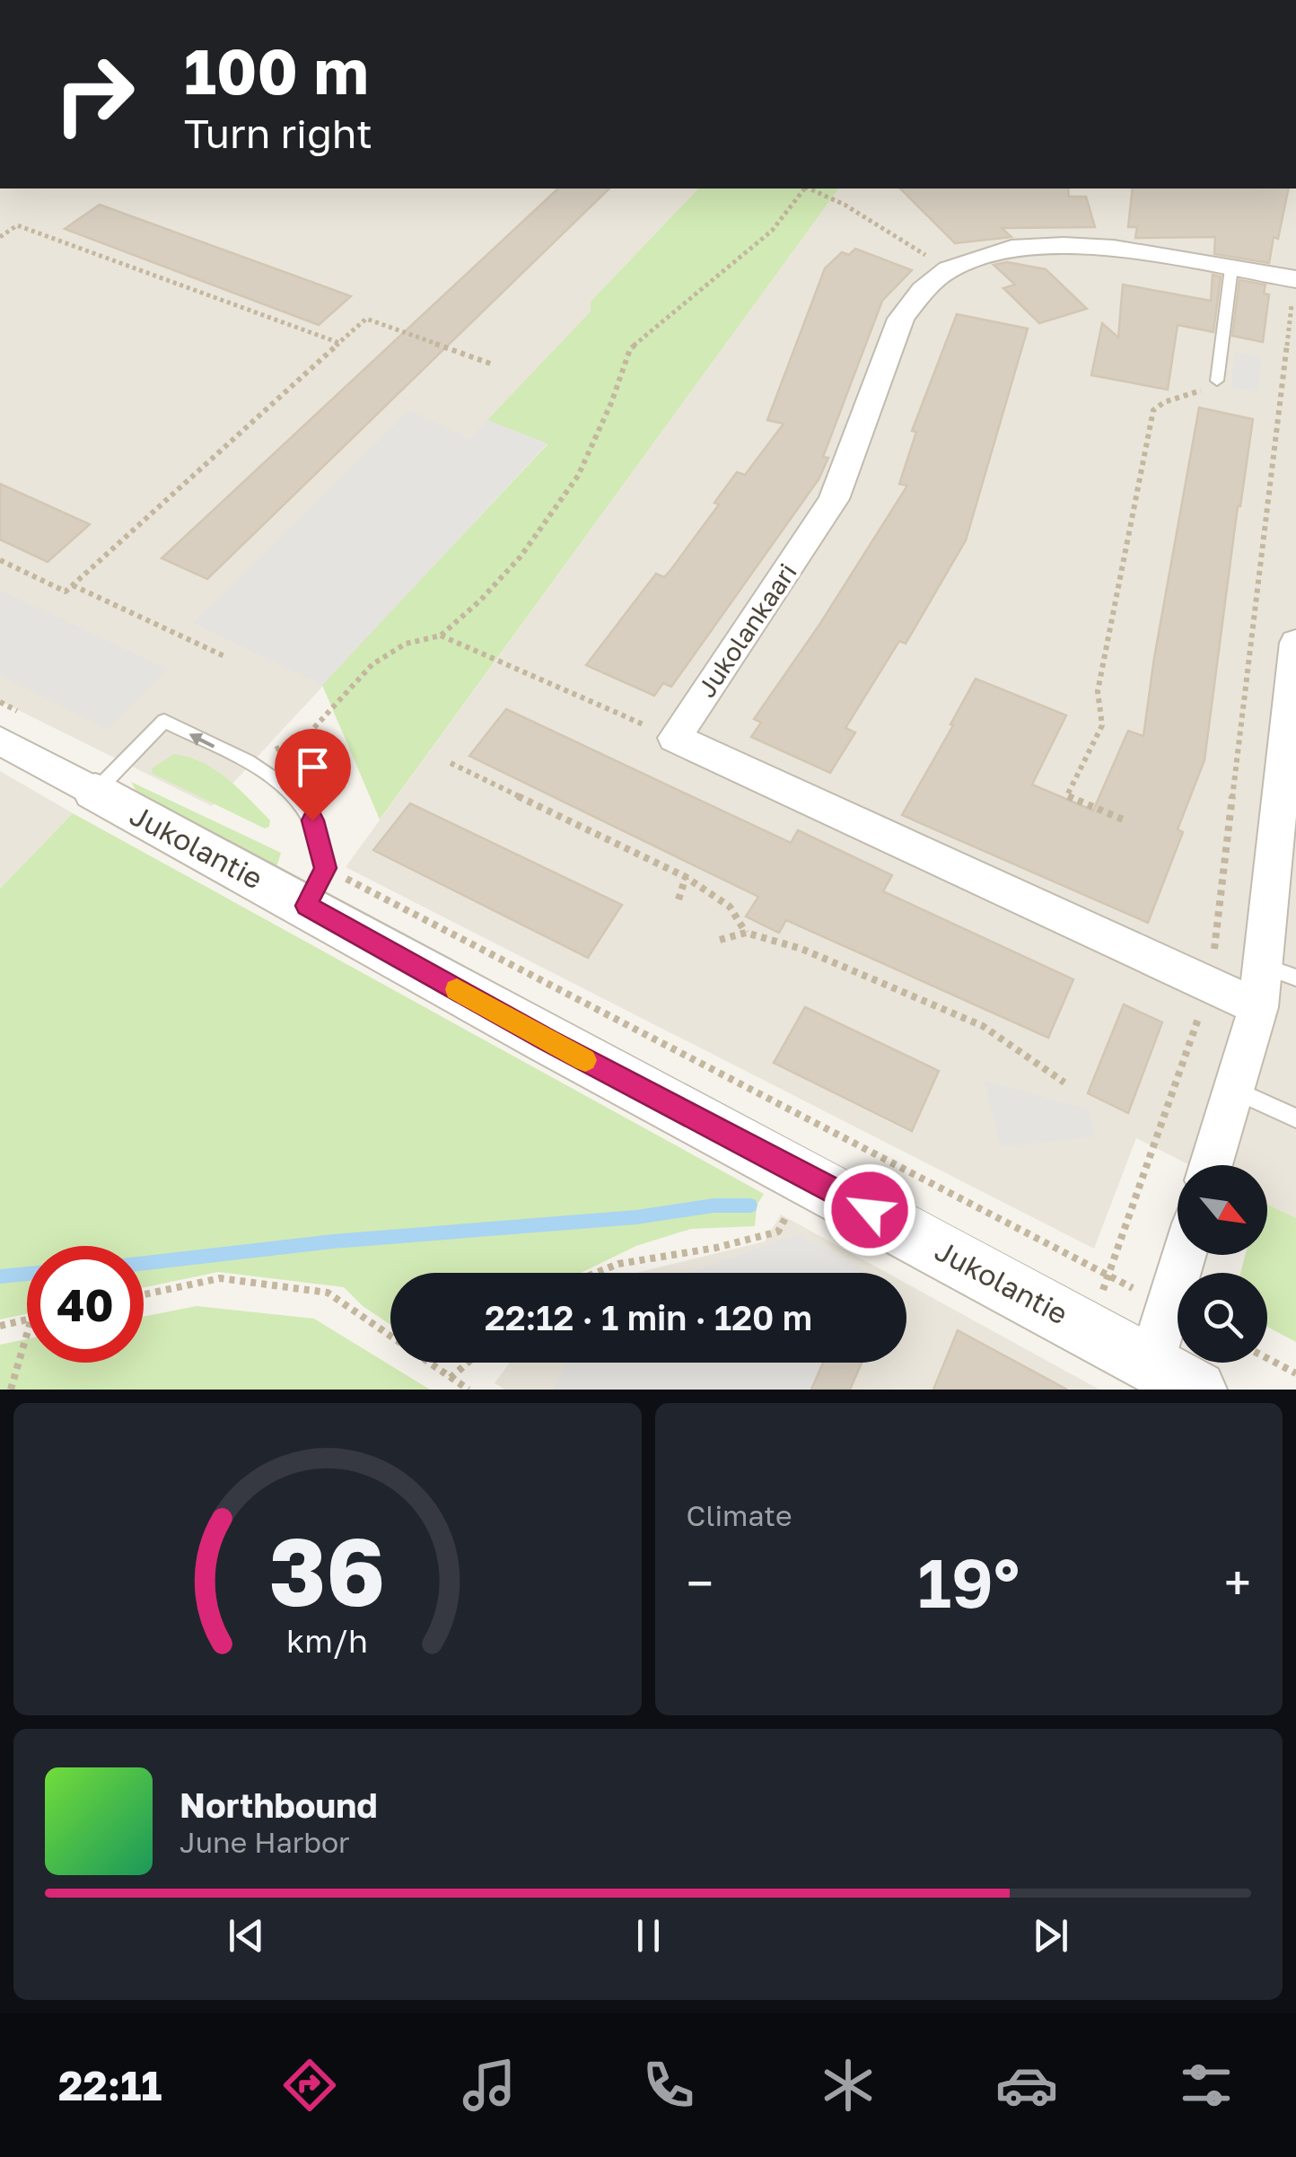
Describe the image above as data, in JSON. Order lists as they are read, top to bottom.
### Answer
{
  "streets": {
    "street": ["Jukolankaari", "Jukolantie"]
  },
  "north": "bottom right",
  "page": {
    "turn": ["100 m", "Turn right"],
    "limit": "40",
    "trip": "22:12 · 1 min · 120 m",
    "tile": "Climate",
    "heat": ["−", "19°", "+"],
    "song": ["Northbound", "June Harbor"],
    "tabs": "22:11",
    "gauge": ["36", "km/h"]
  }
}
